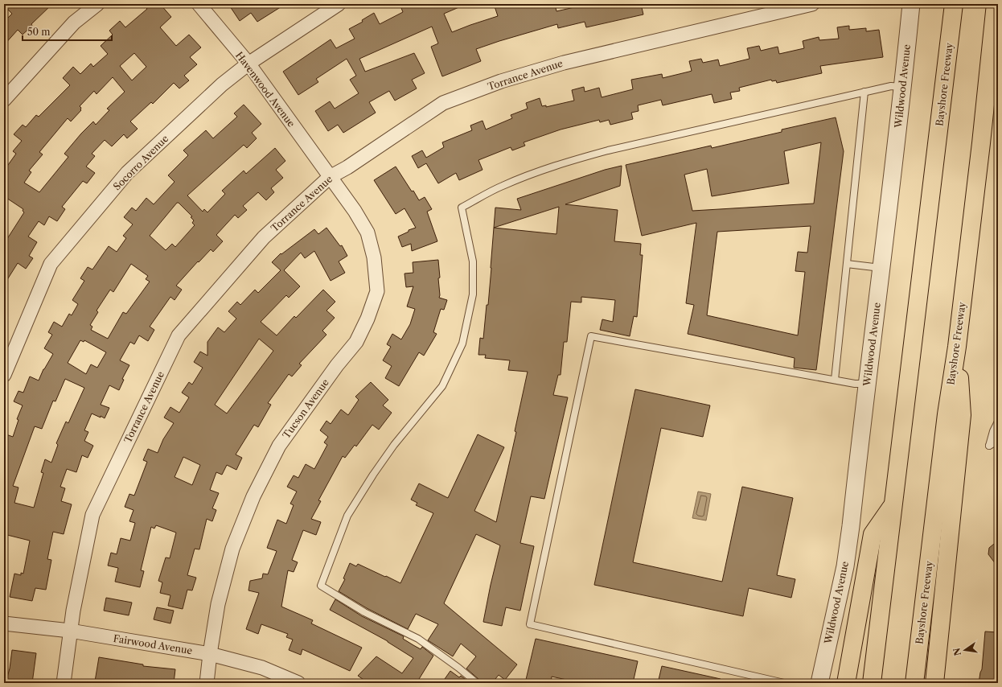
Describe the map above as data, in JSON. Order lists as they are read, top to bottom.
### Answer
{
  "streets": {
    "highway": ["Bayshore Freeway"],
    "street": [
      "Torrance Avenue",
      "Wildwood Avenue",
      "Havenwood Avenue",
      "Socorro Avenue",
      "Tucson Avenue",
      "Fairwood Avenue"
    ]
  },
  "crossings": [
    ["Torrance Avenue", "Havenwood Avenue"],
    ["Torrance Avenue", "Tucson Avenue"],
    ["Torrance Avenue", "Fairwood Avenue"],
    ["Havenwood Avenue", "Socorro Avenue"],
    ["Havenwood Avenue", "Tucson Avenue"],
    ["Tucson Avenue", "Fairwood Avenue"]
  ],
  "scale_bar": "50 m",
  "north": "left"
}
